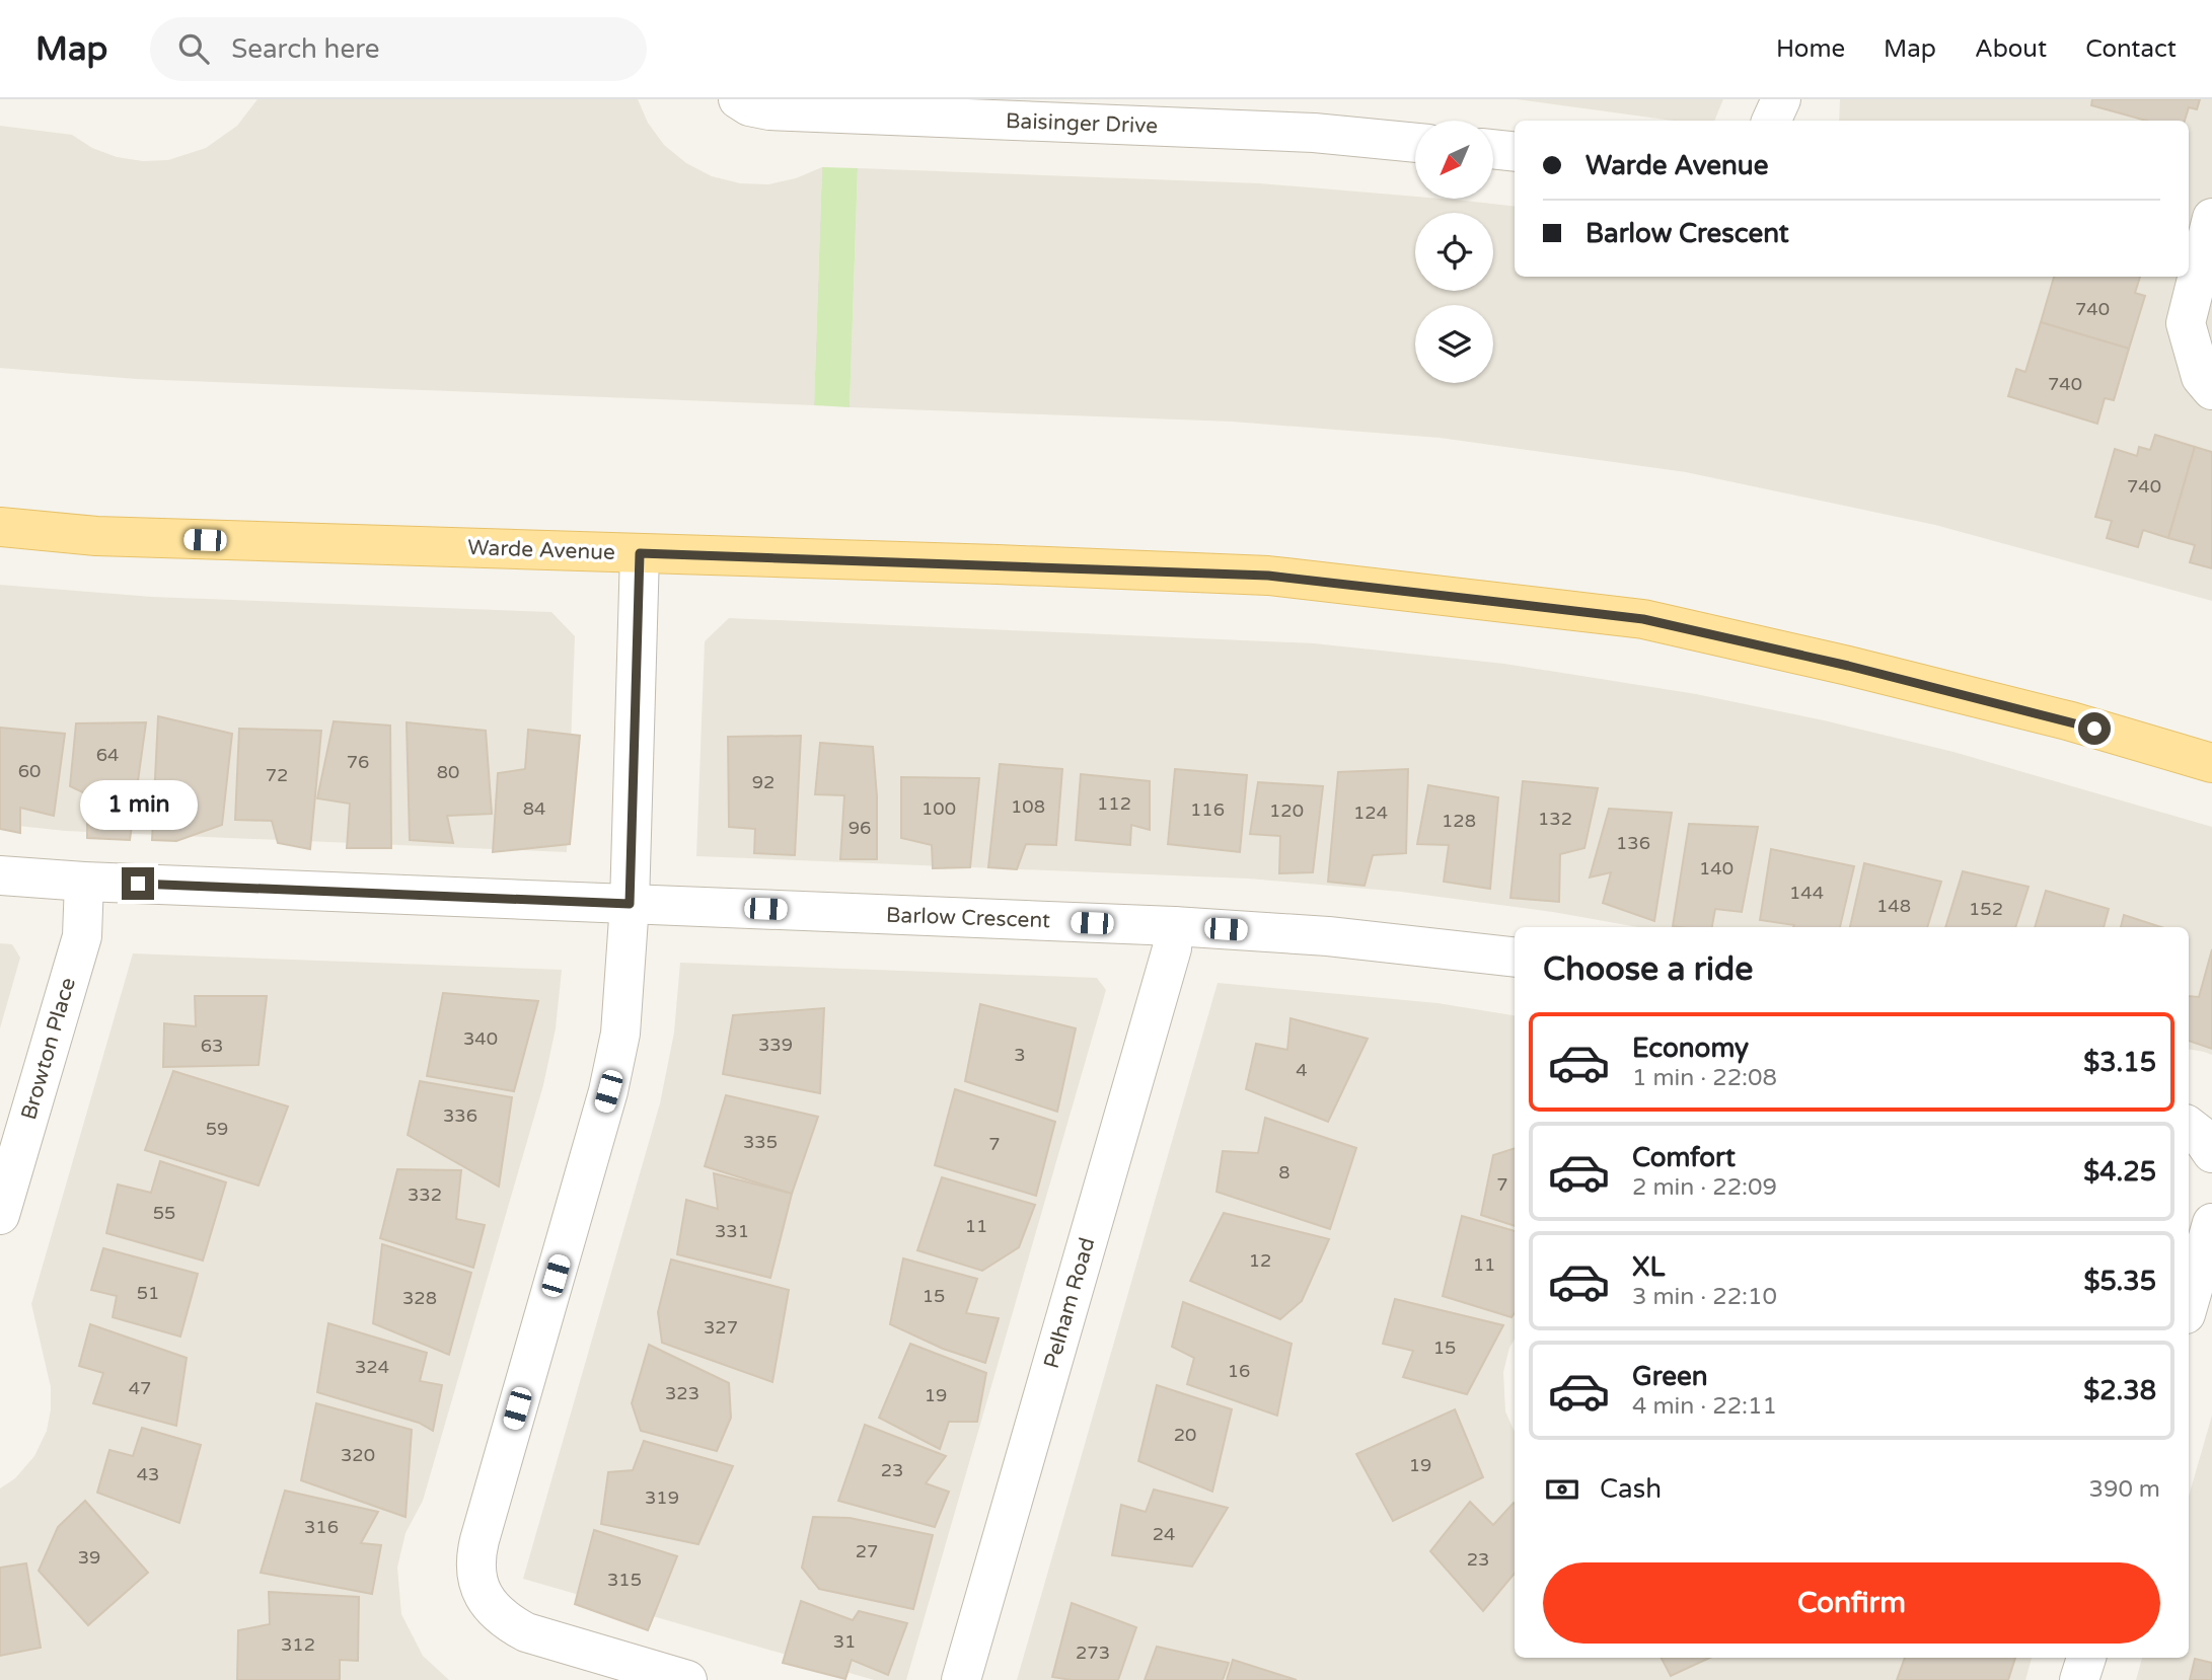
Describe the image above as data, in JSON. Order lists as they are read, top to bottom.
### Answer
{
  "streets": {
    "main road": ["Warde Avenue"],
    "street": [
      "Baisinger Drive",
      "Barlow Crescent",
      "Browton Place",
      "Pelham Road"
    ]
  },
  "crossings": [
    ["Barlow Crescent", "Browton Place"],
    ["Barlow Crescent", "Pelham Road"]
  ],
  "house_numbers": [
    "740",
    "740",
    "740",
    "64",
    "76",
    "60",
    "80",
    "72",
    "92",
    "112",
    "108",
    "84",
    "100",
    "116",
    "120",
    "124",
    "132",
    "128",
    "96",
    "136",
    "140",
    "144",
    "148",
    "152",
    "340",
    "339",
    "63",
    "3",
    "4",
    "336",
    "59",
    "335",
    "7",
    "8",
    "7",
    "332",
    "55",
    "11",
    "331",
    "12",
    "11",
    "51",
    "15",
    "328",
    "327",
    "15",
    "324",
    "16",
    "47",
    "323",
    "19",
    "20",
    "320",
    "19",
    "23",
    "43",
    "319",
    "316",
    "24",
    "27",
    "39",
    "23",
    "315",
    "31",
    "312",
    "273"
  ],
  "north": "bottom left",
  "page": {
    "header": "Map",
    "search": "Search here",
    "nav": [
      "Home",
      "Map",
      "About",
      "Contact"
    ],
    "banner": ["Warde Avenue", "Barlow Crescent"],
    "bubble": "1 min",
    "heading": "Choose a ride",
    "list": [
      {
        "name": "Economy",
        "note": "1 min · 22:08",
        "value": "$3.15"
      },
      {
        "name": "Comfort",
        "note": "2 min · 22:09",
        "value": "$4.25"
      },
      {
        "name": "XL",
        "note": "3 min · 22:10",
        "value": "$5.35"
      },
      {
        "name": "Green",
        "note": "4 min · 22:11",
        "value": "$2.38"
      }
    ],
    "pay": ["Cash", "390 m"],
    "buttons": "Confirm"
  }
}
